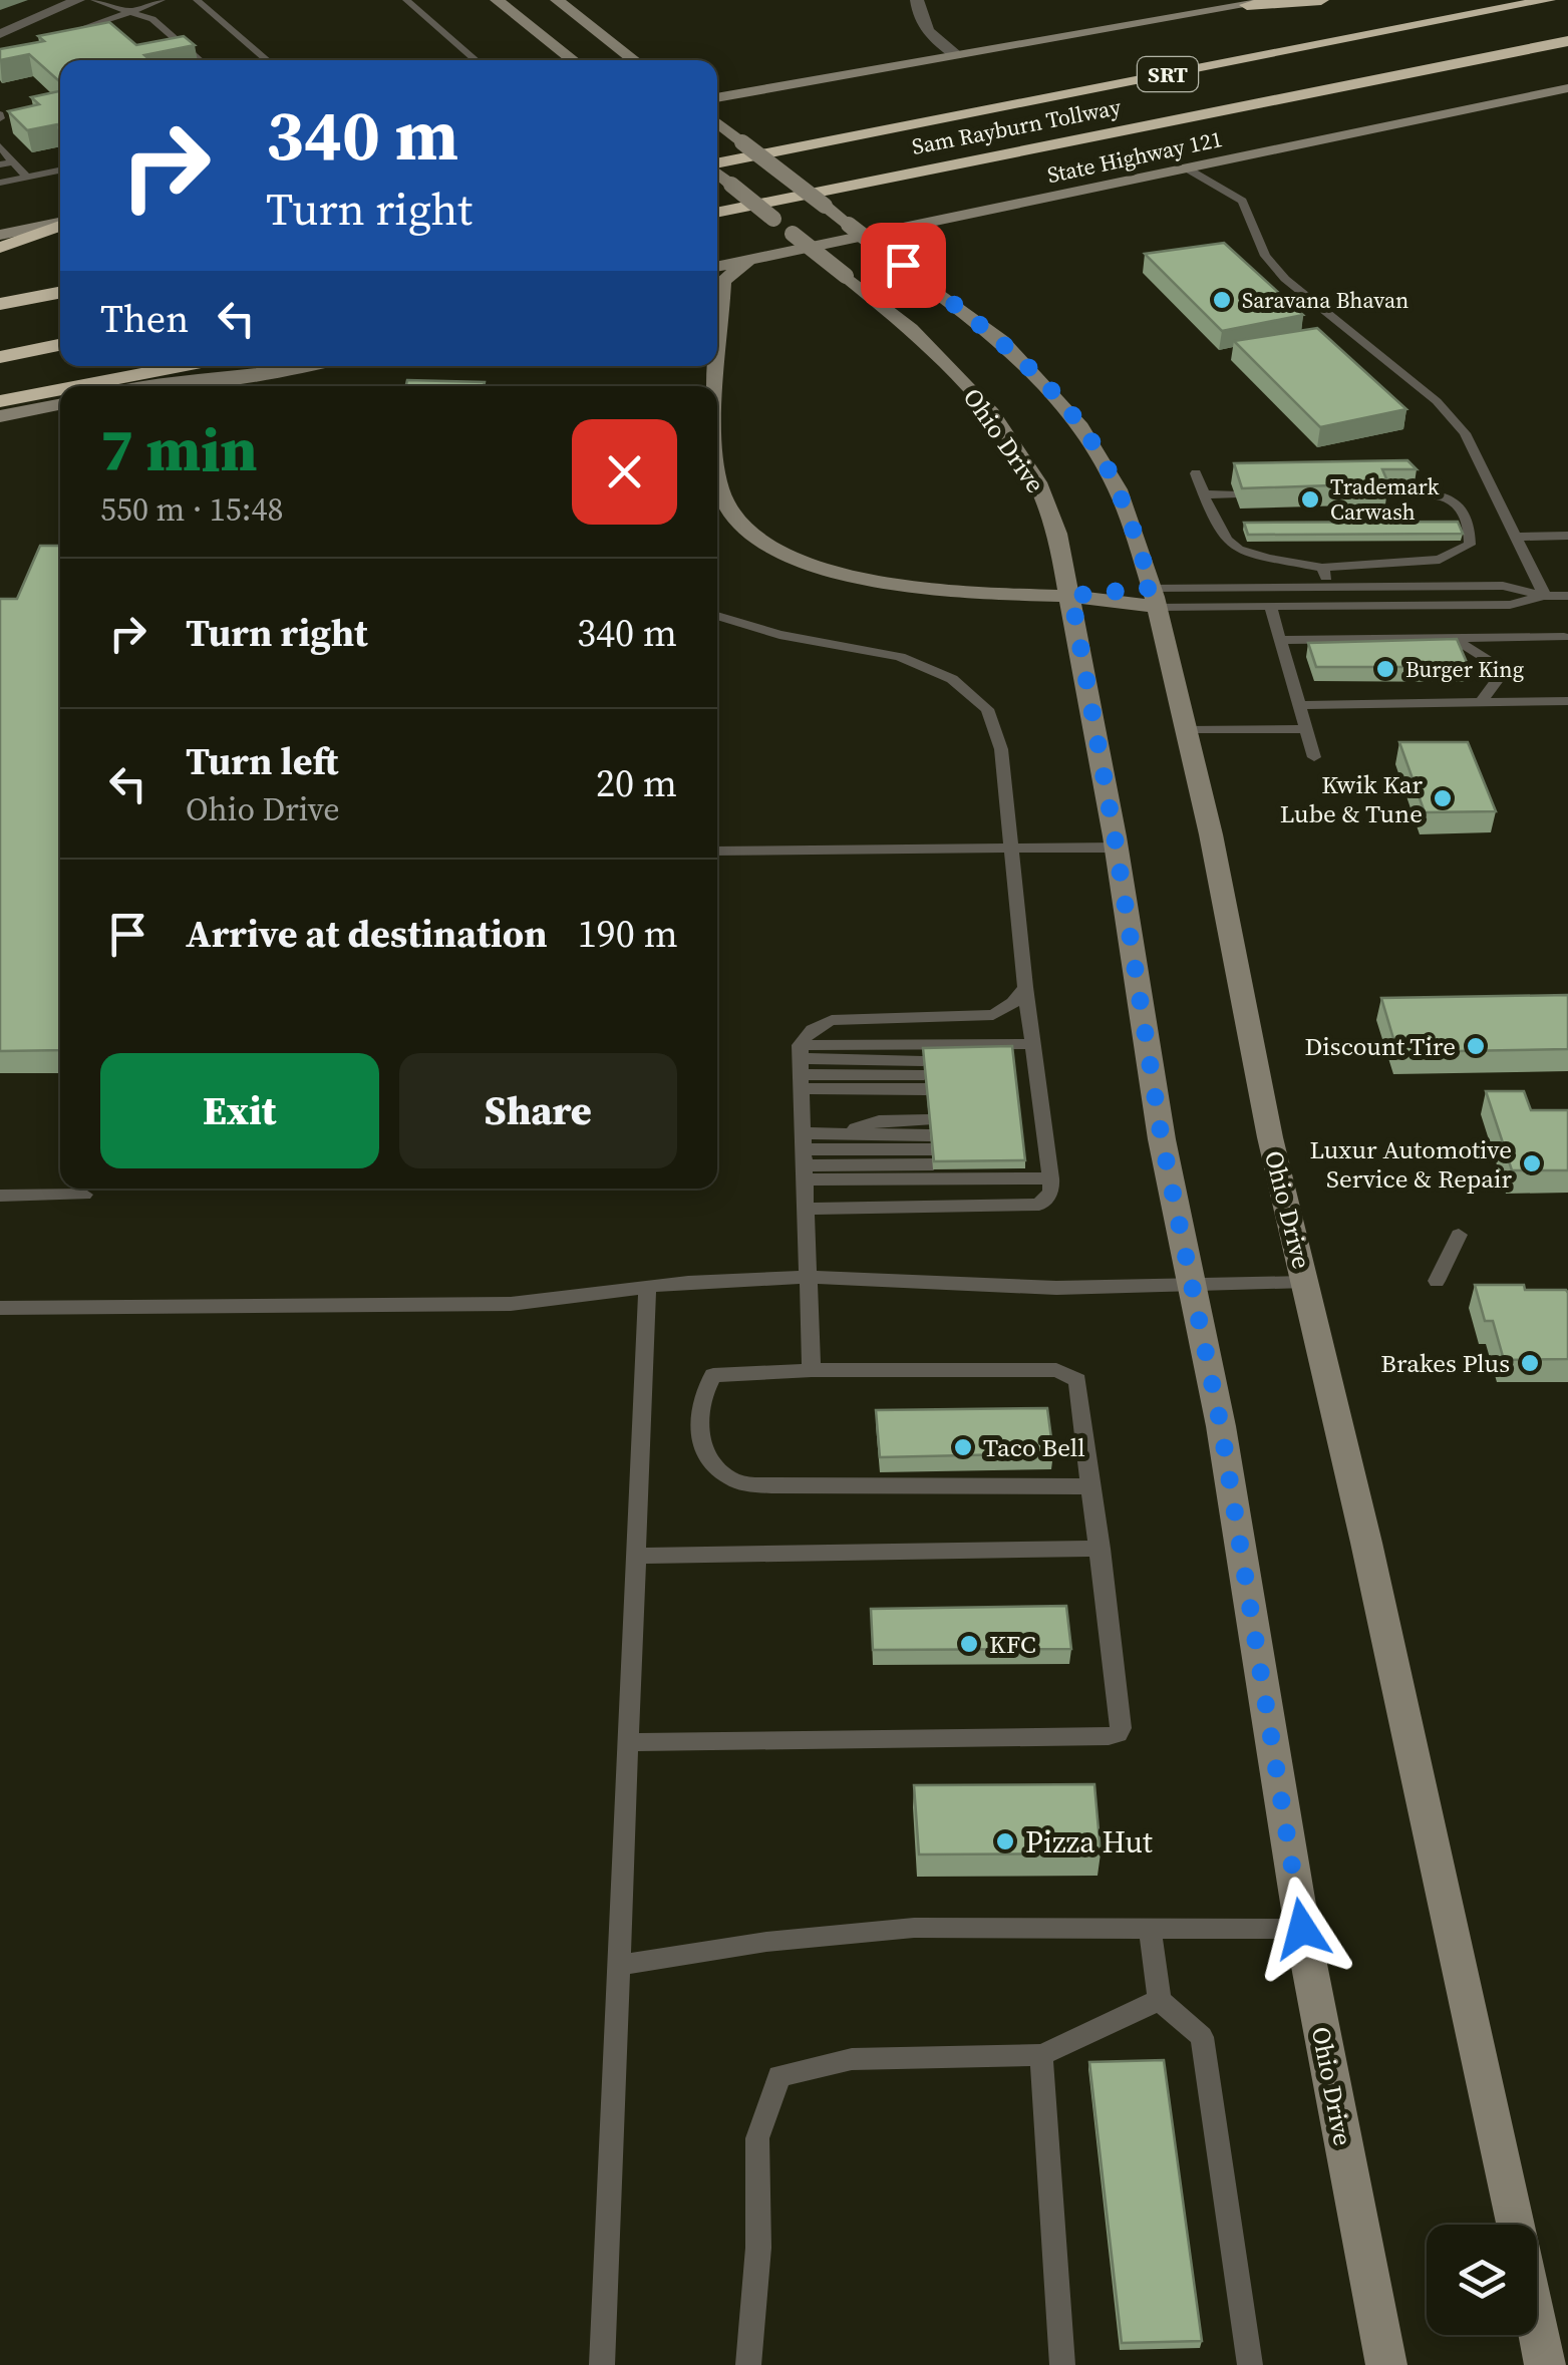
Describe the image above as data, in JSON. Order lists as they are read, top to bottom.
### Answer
{
  "streets": {
    "highway": ["SRT", "Sam Rayburn Tollway"],
    "main road": ["State Highway 121", "Ohio Drive"]
  },
  "places": [
    "Saravana Bhavan",
    "Trademark Carwash",
    "Burger King",
    "Kwik Kar Lube & Tune",
    "Discount Tire",
    "Luxur Automotive Service & Repair",
    "Brakes Plus",
    "Taco Bell",
    "KFC",
    "Pizza Hut"
  ],
  "page": {
    "turn": ["340 m", "Turn right"],
    "then": "Then",
    "heading": ["7 min", "550 m · 15:48"],
    "list": [
      {
        "name": "Turn right",
        "value": "340 m"
      },
      {
        "name": "Turn left",
        "note": "Ohio Drive",
        "value": "20 m"
      },
      {
        "name": "Arrive at destination",
        "value": "190 m"
      }
    ],
    "buttons": ["Exit", "Share"]
  }
}
